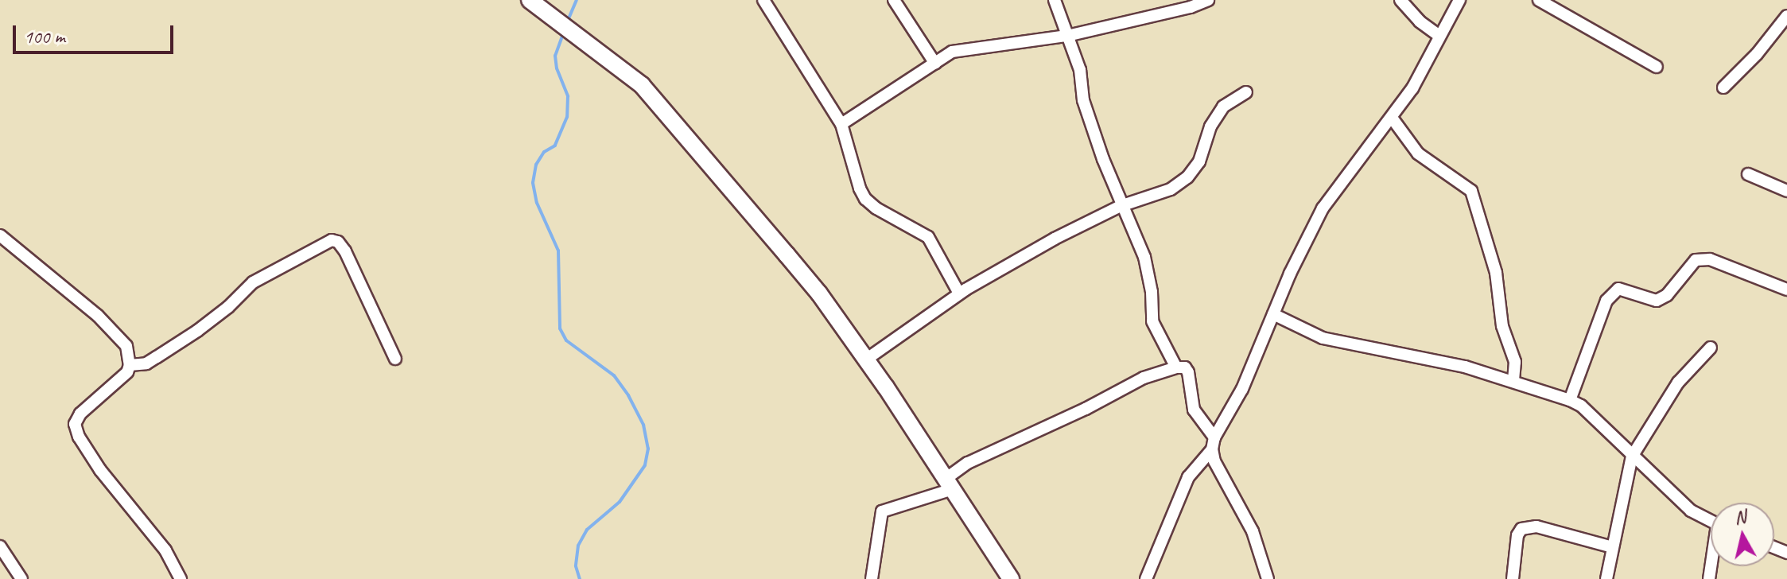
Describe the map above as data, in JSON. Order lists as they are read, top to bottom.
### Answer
{
  "scale_bar": "100 m",
  "north": "top"
}
